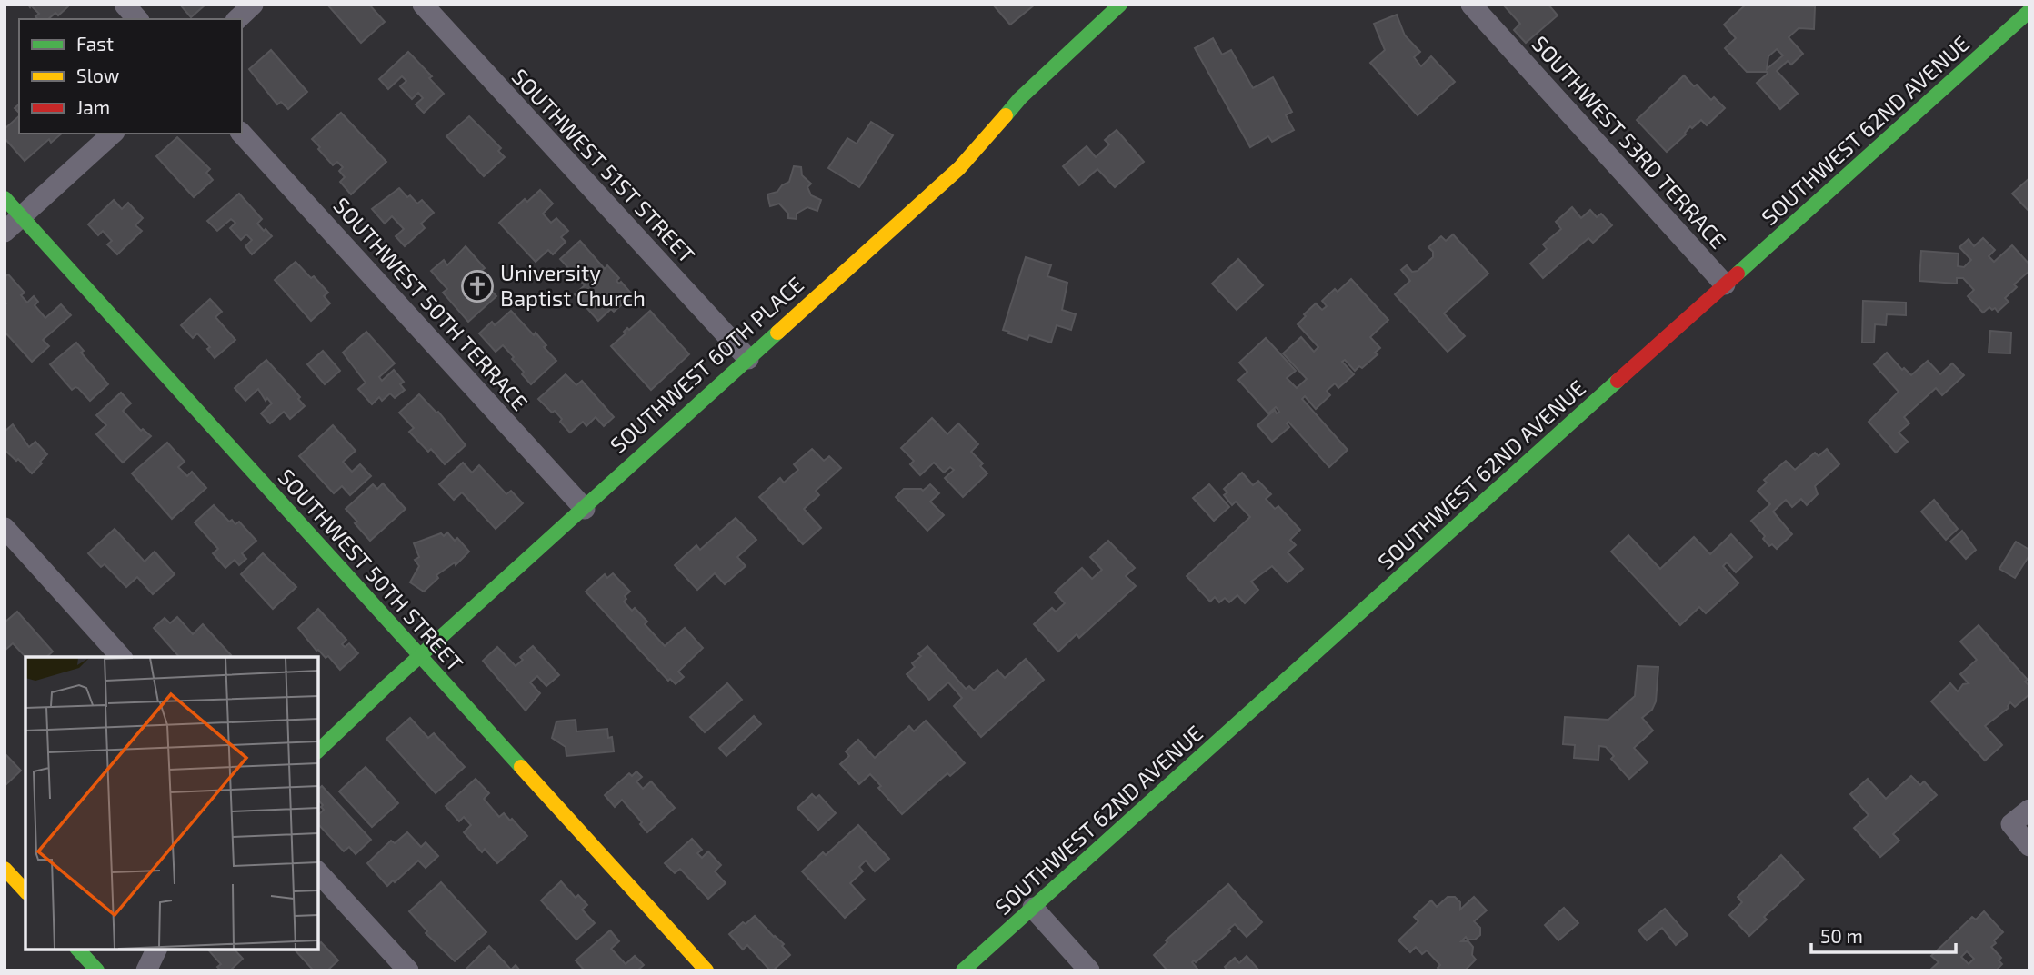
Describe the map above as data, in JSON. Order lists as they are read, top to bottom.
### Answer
{
  "streets": {
    "street": [
      "SOUTHWEST 62ND AVENUE",
      "SOUTHWEST 53RD TERRACE",
      "SOUTHWEST 51ST STREET",
      "SOUTHWEST 50TH TERRACE",
      "SOUTHWEST 60TH PLACE",
      "SOUTHWEST 50TH STREET"
    ]
  },
  "crossings": [
    ["SOUTHWEST 62ND AVENUE", "SOUTHWEST 53RD TERRACE"],
    ["SOUTHWEST 51ST STREET", "SOUTHWEST 60TH PLACE"],
    ["SOUTHWEST 50TH TERRACE", "SOUTHWEST 60TH PLACE"],
    ["SOUTHWEST 60TH PLACE", "SOUTHWEST 50TH STREET"]
  ],
  "places": {
    "church": ["University Baptist Church"]
  },
  "legend": ["Fast", "Slow", "Jam"],
  "scale_bar": "50 m"
}
